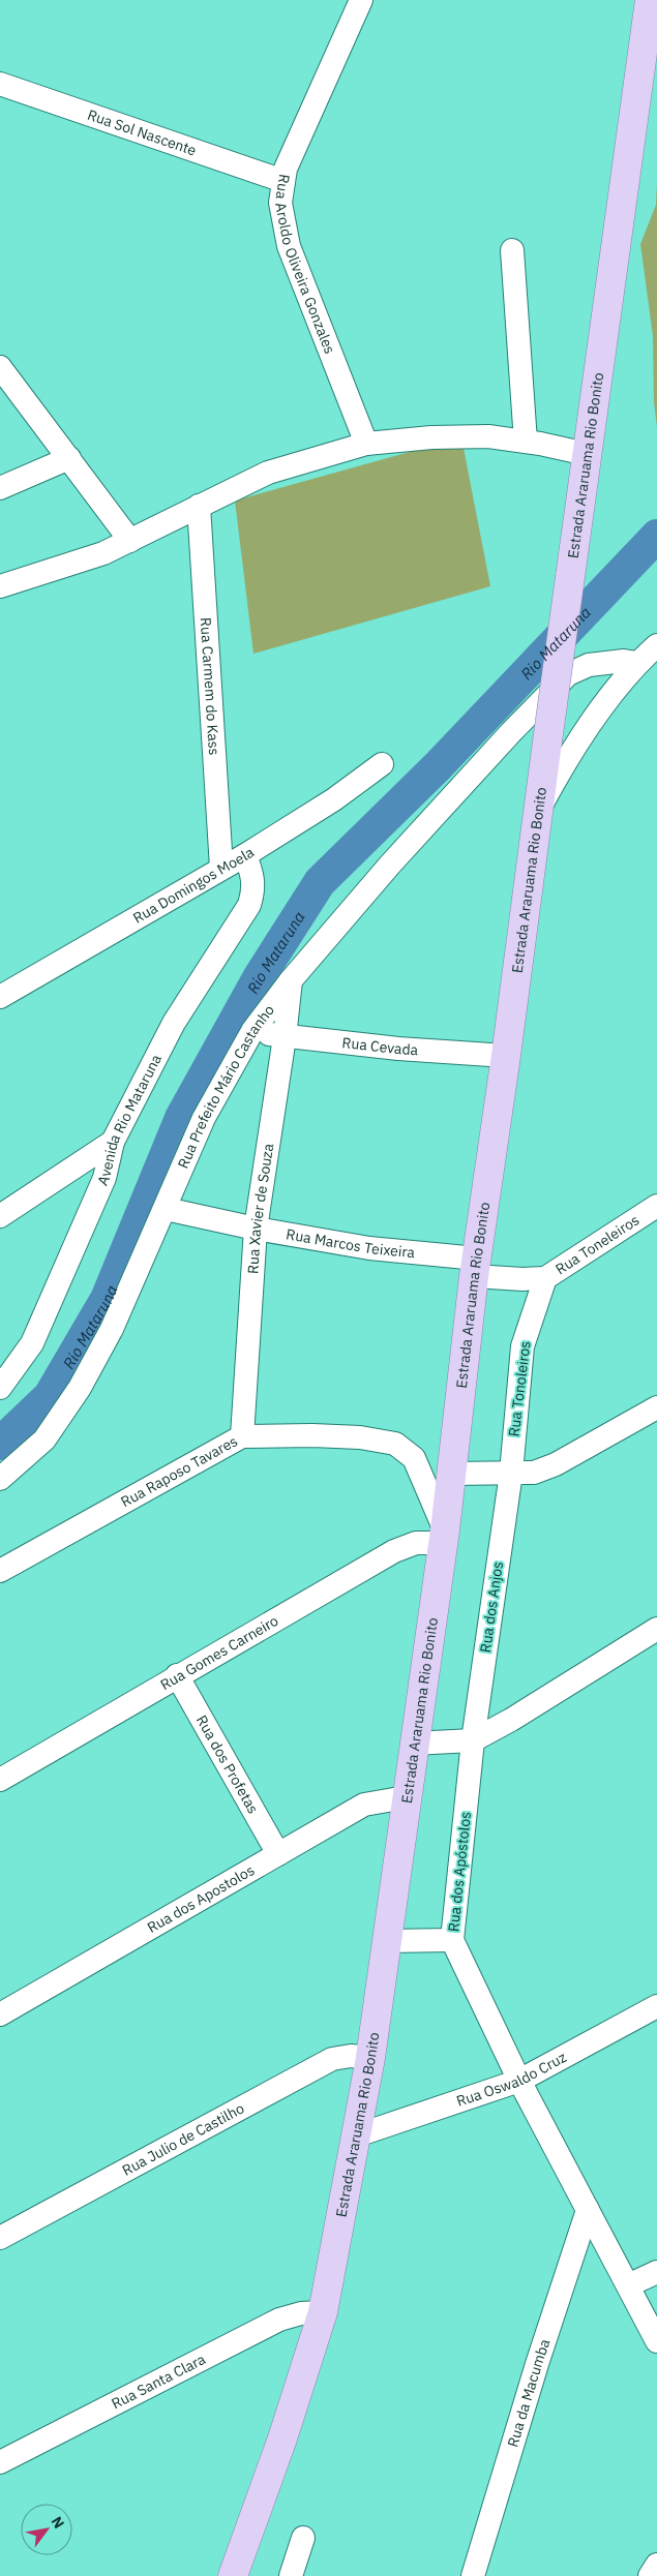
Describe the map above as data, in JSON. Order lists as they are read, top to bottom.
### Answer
{
  "streets": {
    "main road": ["Estrada Araruama Rio Bonito"],
    "street": [
      "Rua Sol Nascente",
      "Rua Aroldo Oliveira Gonzales",
      "Rua Carmem do Kass",
      "Rua Domingos Moela",
      "Rua Cevada",
      "Rua Prefeito Mário Castanho",
      "Avenida Rio Mataruna",
      "Rua Xavier de Souza",
      "Rua Marcos Teixeira",
      "Rua Toneleiros",
      "Rua Tonoleiros",
      "Rua Raposo Tavares",
      "Rua dos Anjos",
      "Rua Gomes Carneiro",
      "Rua dos Profetas",
      "Rua dos Apóstolos",
      "Rua dos Apostolos",
      "Rua Oswaldo Cruz",
      "Rua Julio de Castilho",
      "Rua Santa Clara",
      "Rua da Macumba"
    ]
  },
  "crossings": [
    ["Rua Sol Nascente", "Rua Aroldo Oliveira Gonzales"],
    ["Estrada Araruama Rio Bonito", "Rua Cevada"],
    ["Estrada Araruama Rio Bonito", "Rua Marcos Teixeira"],
    ["Estrada Araruama Rio Bonito", "Rua Toneleiros"],
    ["Estrada Araruama Rio Bonito", "Rua Raposo Tavares"],
    ["Estrada Araruama Rio Bonito", "Rua Gomes Carneiro"],
    ["Estrada Araruama Rio Bonito", "Rua dos Apostolos"],
    ["Estrada Araruama Rio Bonito", "Rua Oswaldo Cruz"],
    ["Estrada Araruama Rio Bonito", "Rua Julio de Castilho"],
    ["Estrada Araruama Rio Bonito", "Rua Santa Clara"],
    ["Rua Carmem do Kass", "Rua Domingos Moela"],
    ["Rua Domingos Moela", "Avenida Rio Mataruna"],
    ["Rua Cevada", "Rua Prefeito Mário Castanho"],
    ["Rua Cevada", "Rua Xavier de Souza"],
    ["Rua Prefeito Mário Castanho", "Rua Xavier de Souza"],
    ["Rua Prefeito Mário Castanho", "Rua Marcos Teixeira"],
    ["Rua Xavier de Souza", "Rua Marcos Teixeira"],
    ["Rua Xavier de Souza", "Rua Raposo Tavares"],
    ["Rua Marcos Teixeira", "Rua Toneleiros"],
    ["Rua Toneleiros", "Rua Tonoleiros"],
    ["Rua Tonoleiros", "Rua dos Anjos"],
    ["Rua Raposo Tavares", "Rua Gomes Carneiro"],
    ["Rua dos Anjos", "Rua dos Apóstolos"],
    ["Rua Gomes Carneiro", "Rua dos Profetas"],
    ["Rua dos Profetas", "Rua dos Apostolos"],
    ["Rua dos Apóstolos", "Rua Oswaldo Cruz"],
    ["Rua dos Apóstolos", "Rua da Macumba"]
  ],
  "water": ["Rio Mataruna"],
  "north": "top right"
}
